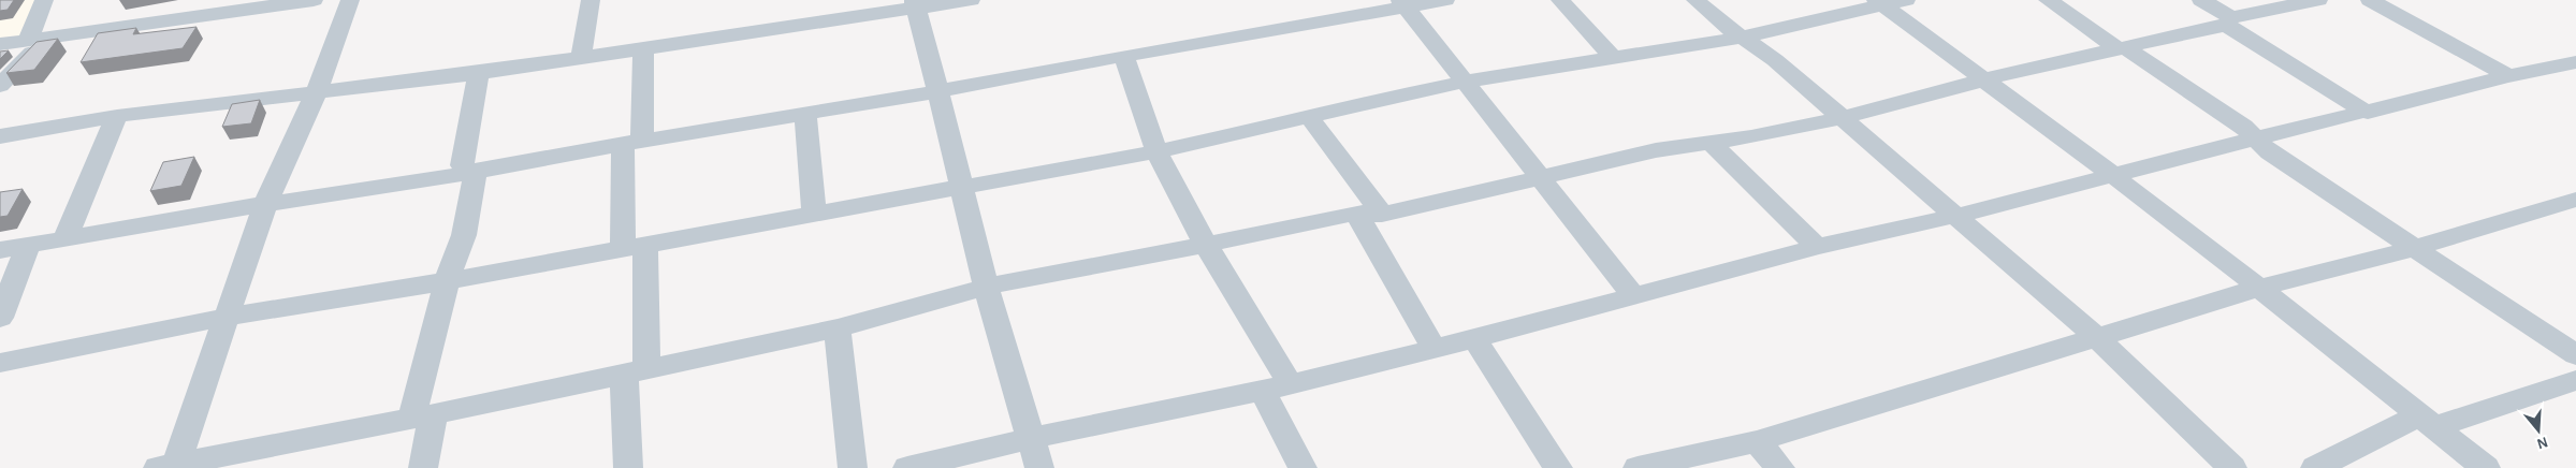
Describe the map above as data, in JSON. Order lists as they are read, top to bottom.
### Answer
{
  "north": "bottom"
}
